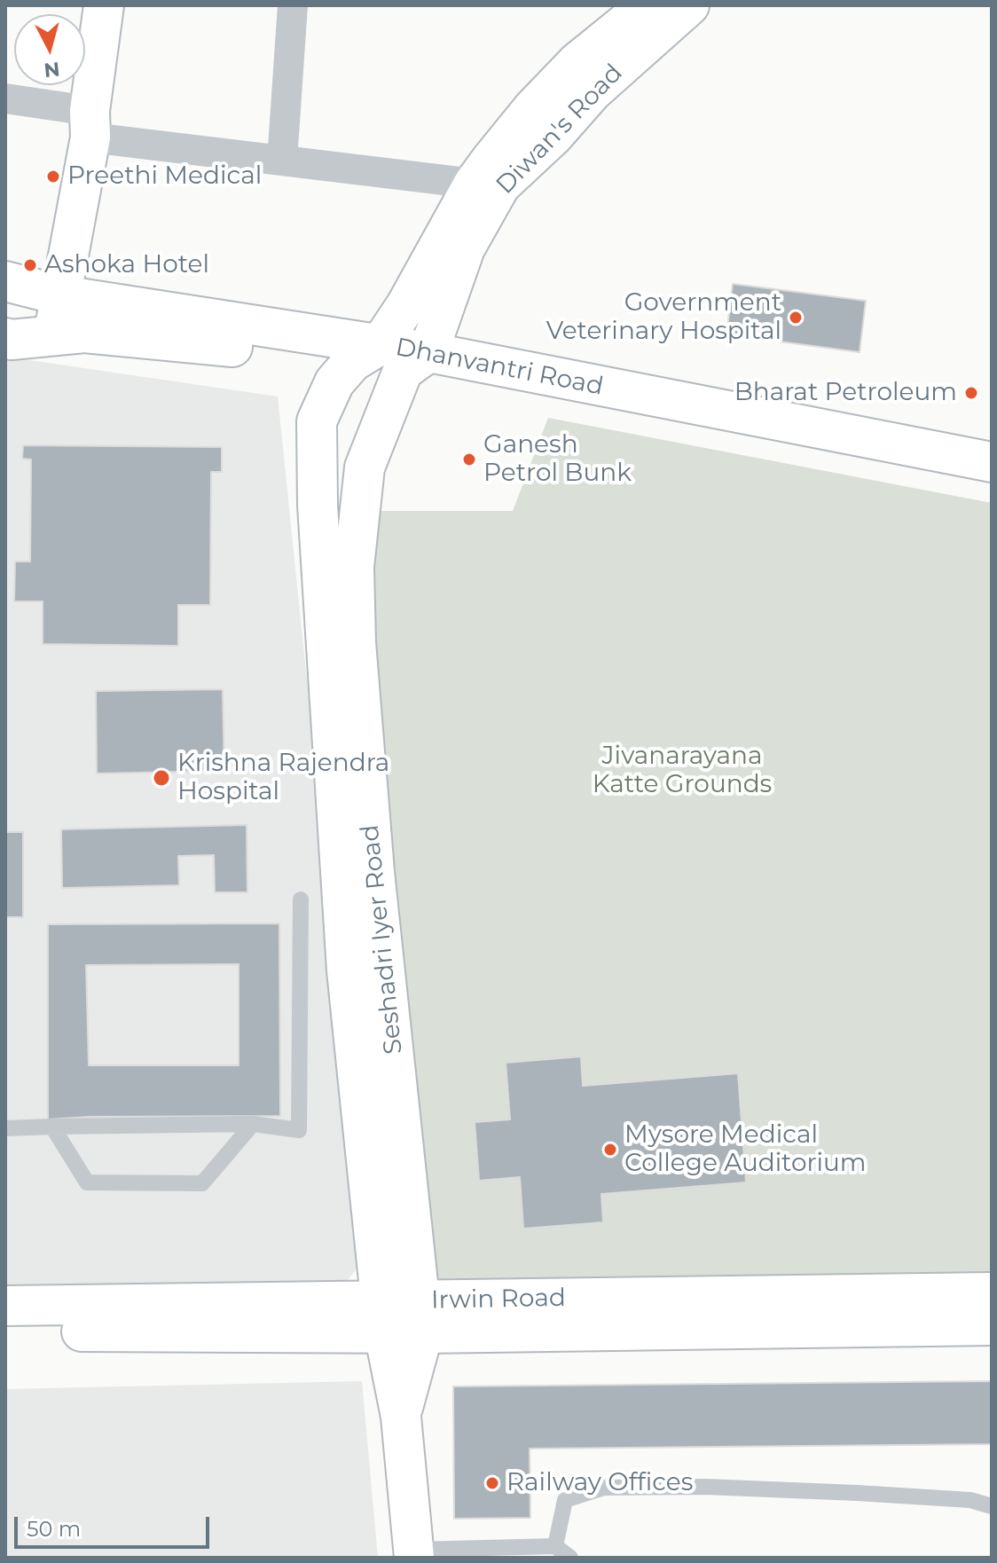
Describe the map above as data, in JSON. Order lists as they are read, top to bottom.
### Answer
{
  "streets": {
    "street": [
      "Diwan's Road",
      "Dhanvantri Road",
      "Seshadri Iyer Road",
      "Irwin Road"
    ]
  },
  "crossings": [
    ["Diwan's Road", "Dhanvantri Road"],
    ["Diwan's Road", "Seshadri Iyer Road"],
    ["Dhanvantri Road", "Seshadri Iyer Road"],
    ["Seshadri Iyer Road", "Irwin Road"]
  ],
  "parks": ["Jivanarayana Katte Grounds"],
  "places": [
    "Preethi Medical",
    "Ashoka Hotel",
    "Government Veterinary Hospital",
    "Bharat Petroleum",
    "Ganesh Petrol Bunk",
    "Krishna Rajendra Hospital",
    "Mysore Medical College Auditorium",
    "Railway Offices"
  ],
  "scale_bar": "50 m",
  "north": "bottom"
}
